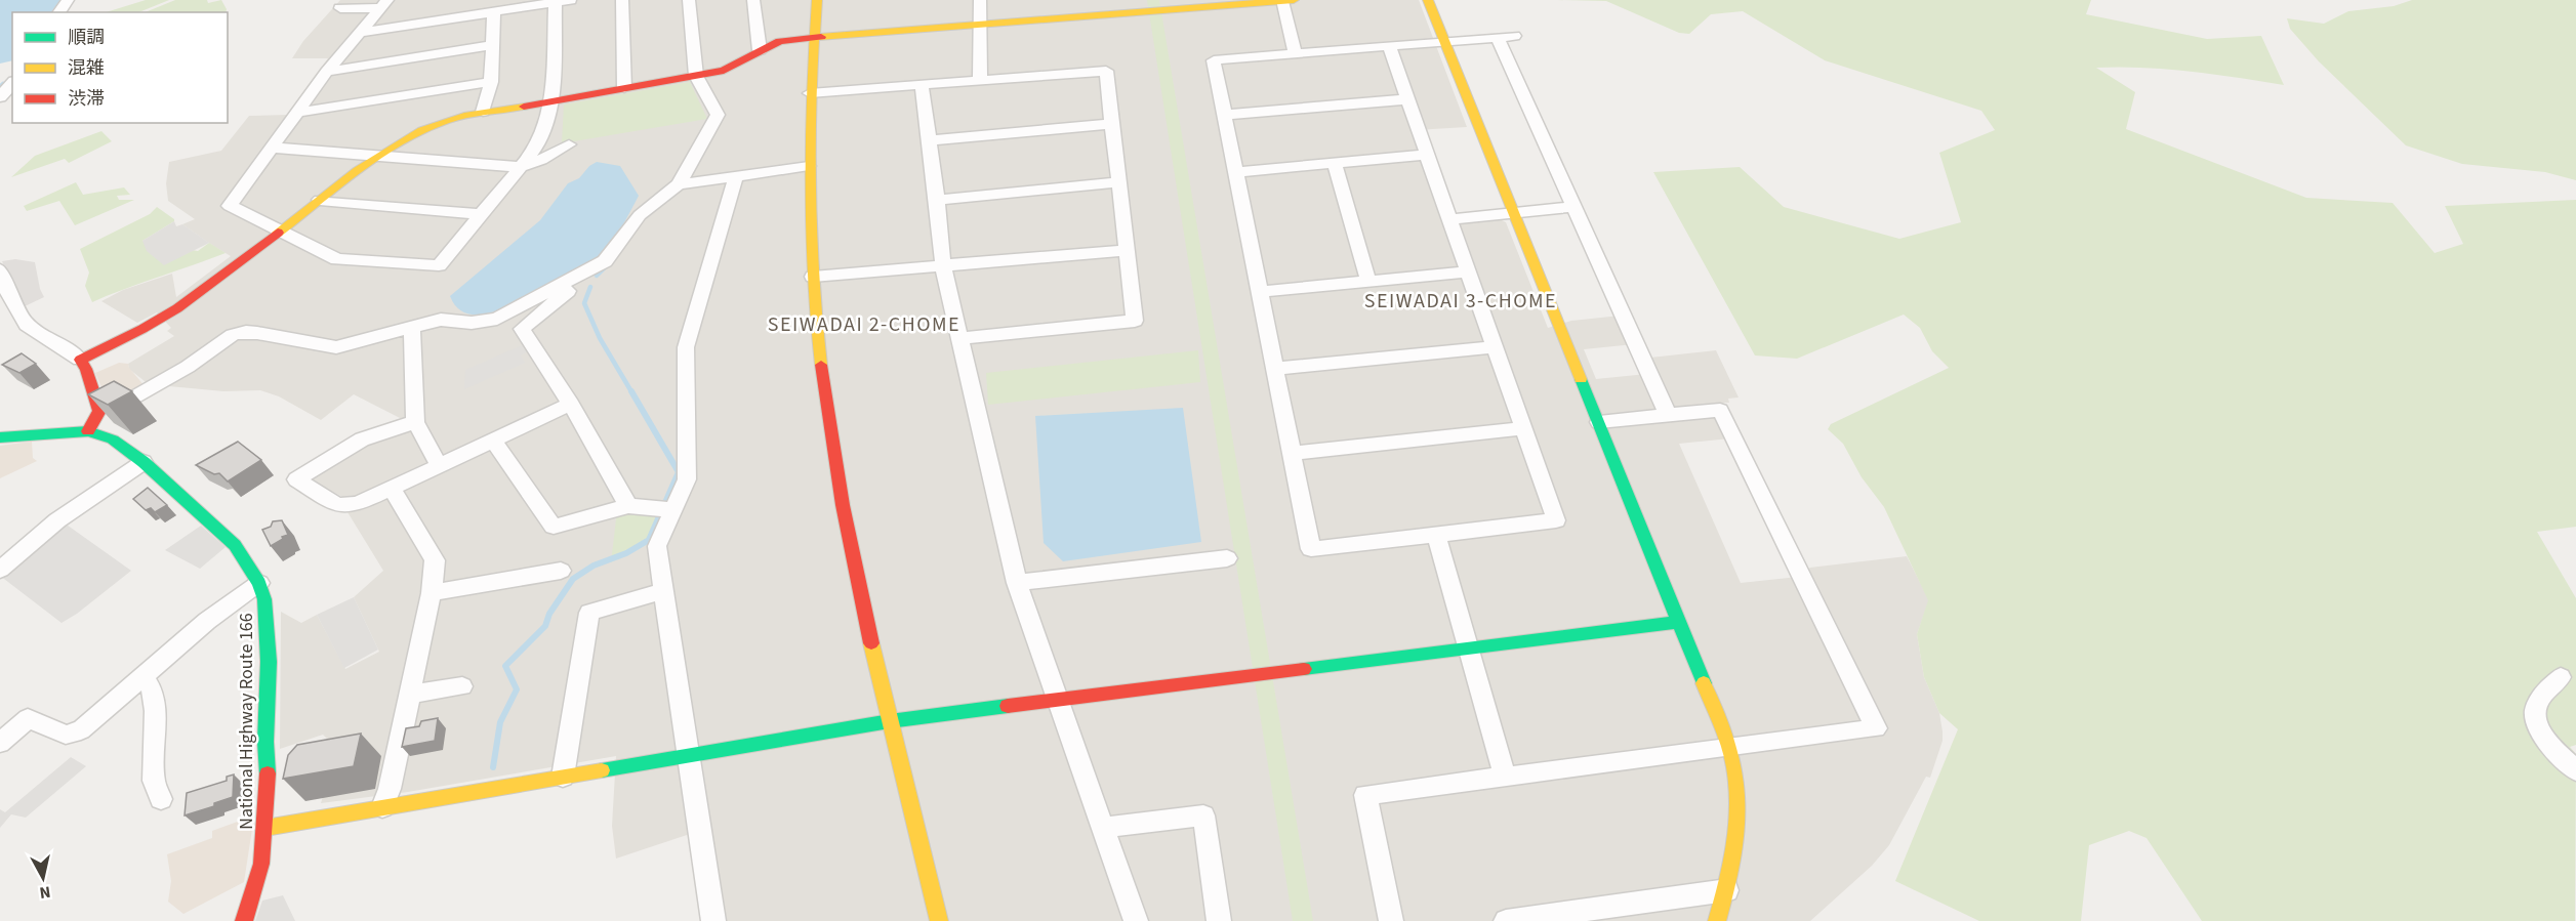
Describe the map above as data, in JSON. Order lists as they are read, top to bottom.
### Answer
{
  "streets": {
    "main road": ["National Highway Route 166"]
  },
  "districts": ["SEIWADAI 3-CHOME", "SEIWADAI 2-CHOME"],
  "legend": ["順調", "混雑", "渋滞"],
  "north": "bottom"
}
